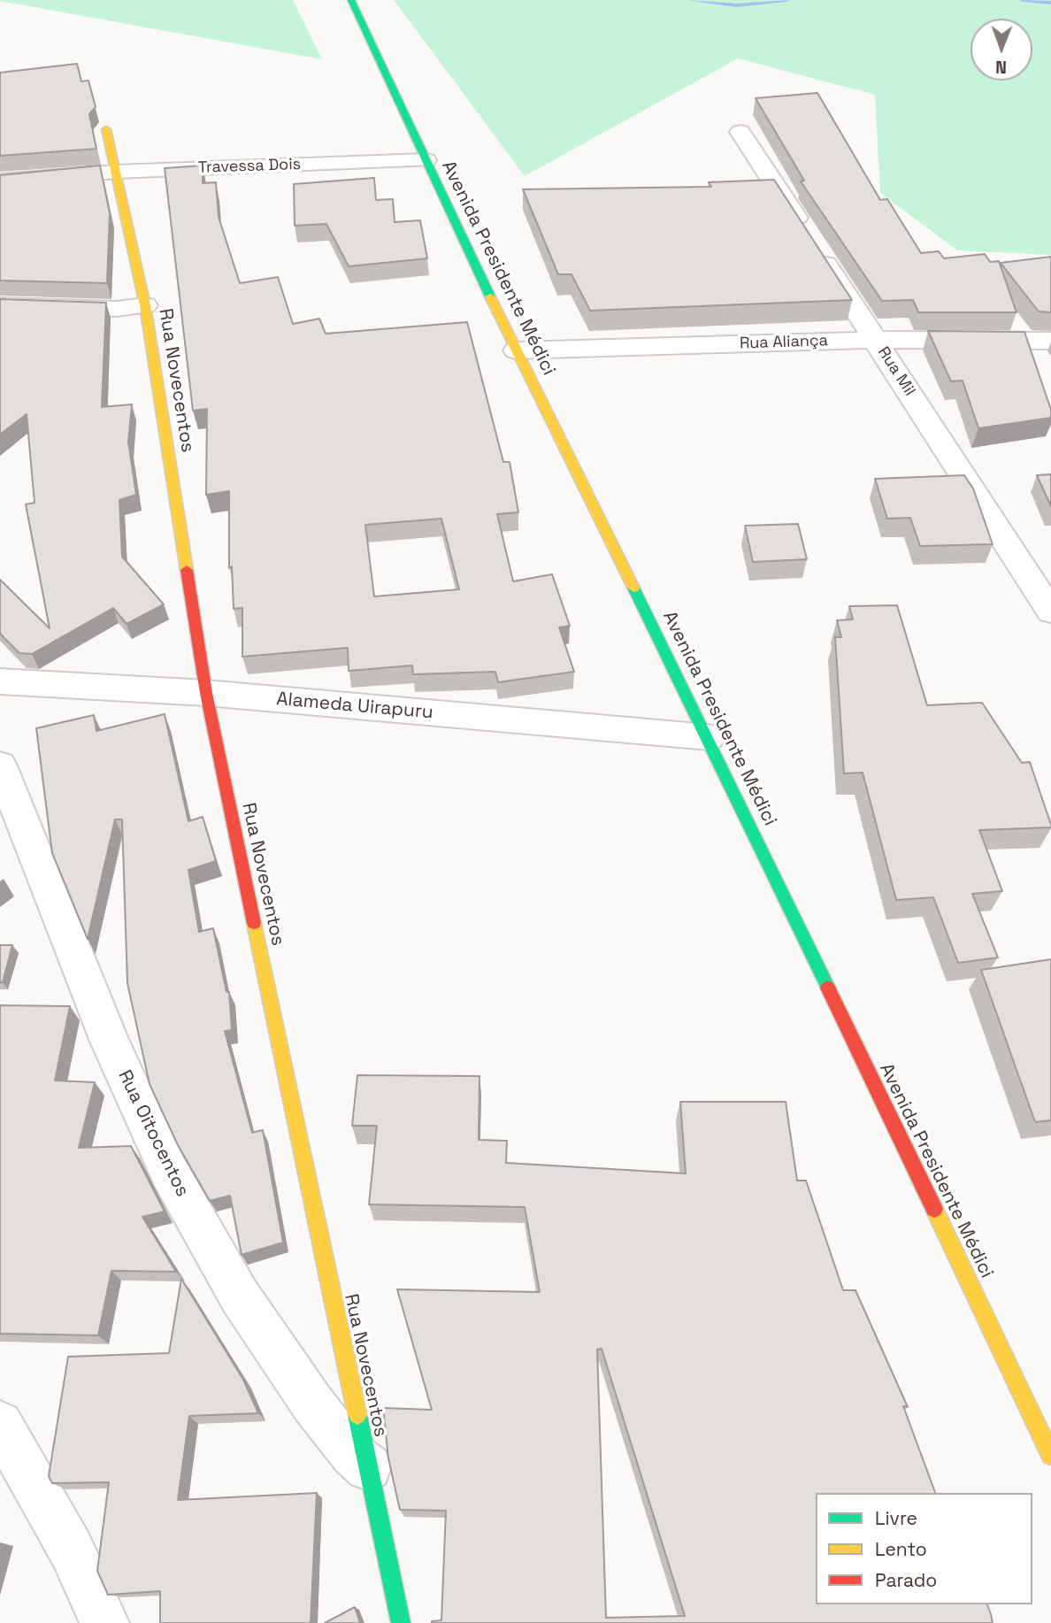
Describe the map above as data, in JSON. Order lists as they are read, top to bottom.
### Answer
{
  "streets": {
    "main road": ["Avenida Presidente Médici", "Rua Novecentos"],
    "street": [
      "Travessa Dois",
      "Rua Aliança",
      "Rua Mil",
      "Alameda Uirapuru",
      "Rua Oitocentos"
    ]
  },
  "crossings": [
    ["Travessa Dois", "Avenida Presidente Médici"],
    ["Travessa Dois", "Rua Novecentos"],
    ["Avenida Presidente Médici", "Rua Aliança"],
    ["Avenida Presidente Médici", "Alameda Uirapuru"],
    ["Rua Aliança", "Rua Mil"],
    ["Rua Novecentos", "Alameda Uirapuru"],
    ["Rua Novecentos", "Rua Oitocentos"]
  ],
  "legend": ["Livre", "Lento", "Parado"],
  "north": "bottom"
}
